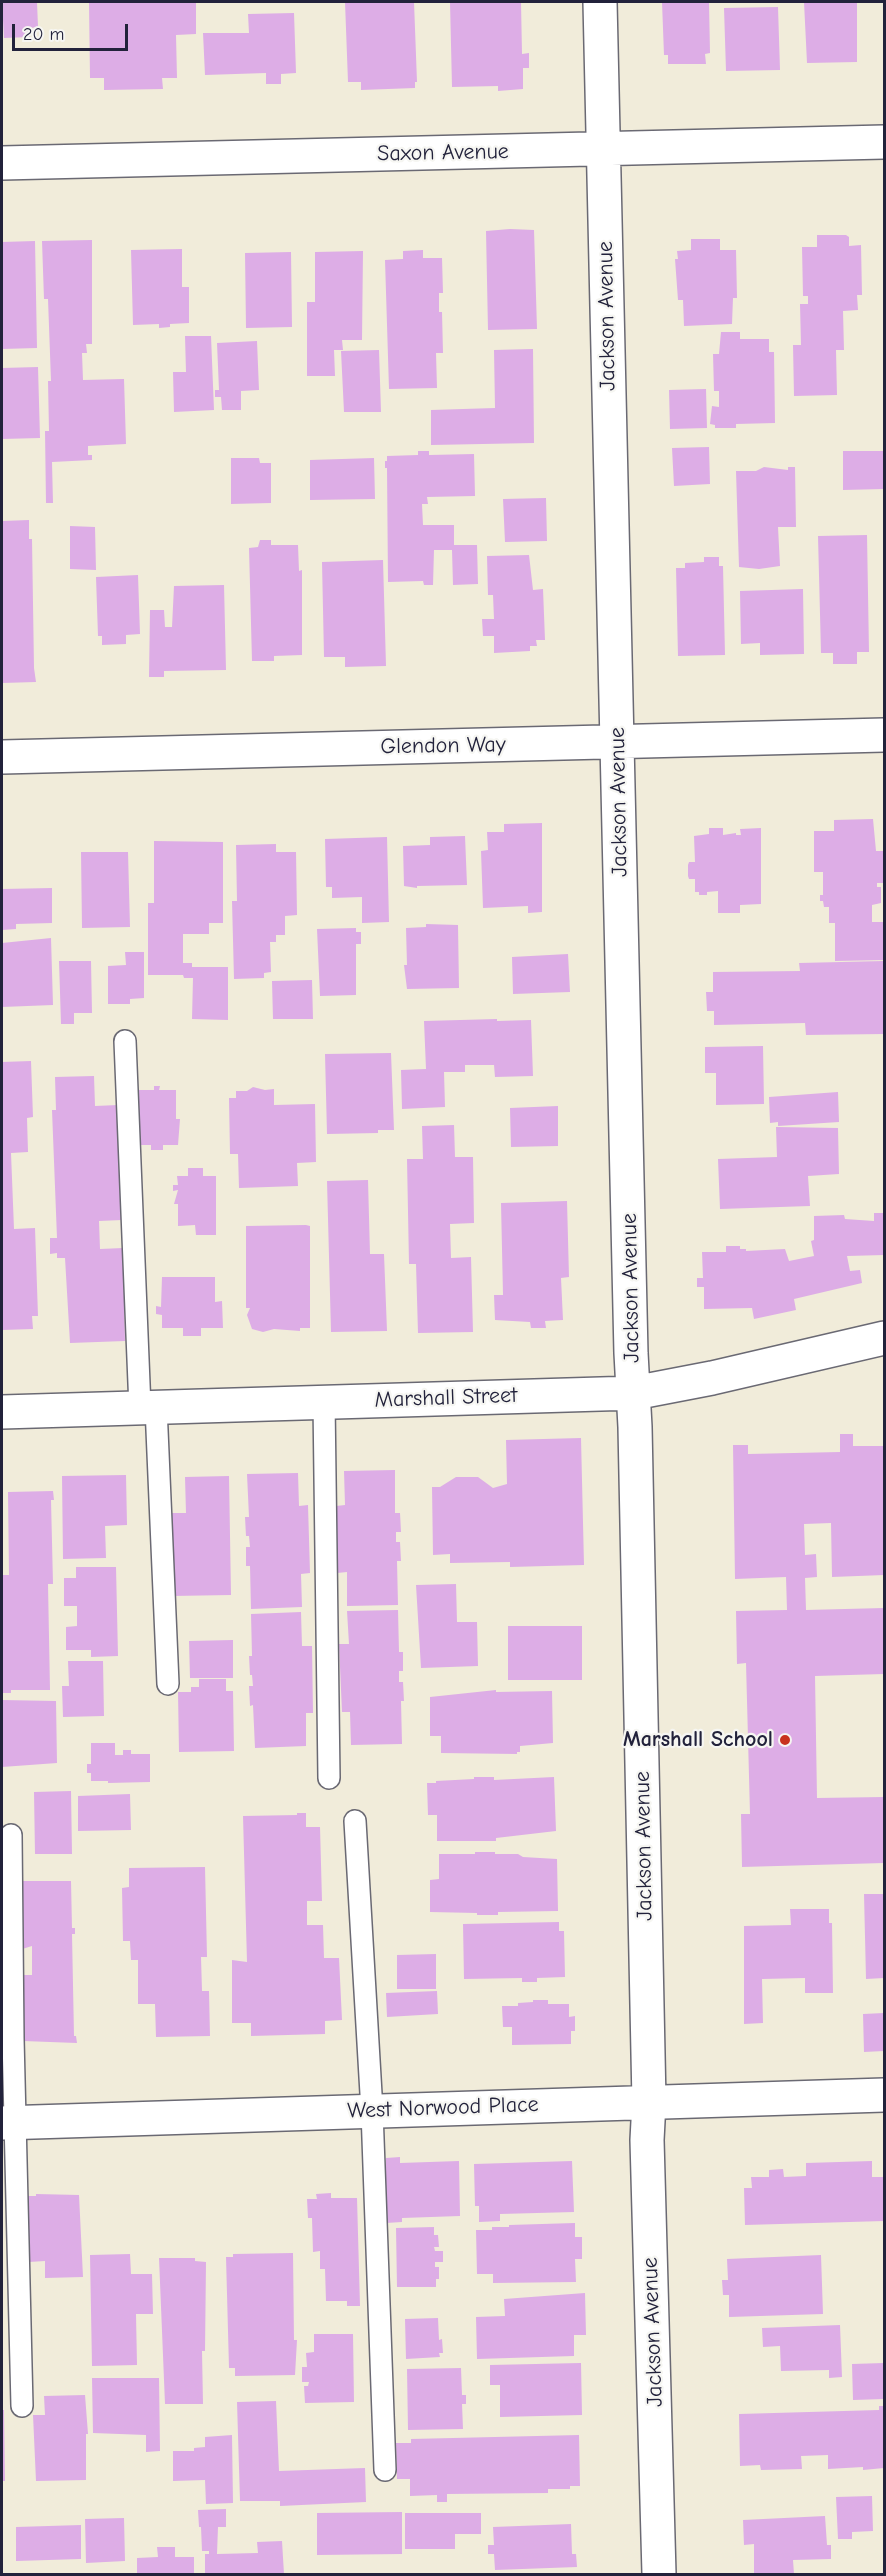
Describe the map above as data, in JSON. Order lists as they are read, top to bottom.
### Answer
{
  "streets": {
    "street": [
      "Saxon Avenue",
      "Jackson Avenue",
      "Glendon Way",
      "Marshall Street",
      "West Norwood Place"
    ]
  },
  "crossings": [
    ["Saxon Avenue", "Jackson Avenue"],
    ["Jackson Avenue", "Glendon Way"],
    ["Jackson Avenue", "Marshall Street"],
    ["Jackson Avenue", "West Norwood Place"]
  ],
  "places": ["Marshall School"],
  "scale_bar": "20 m"
}
